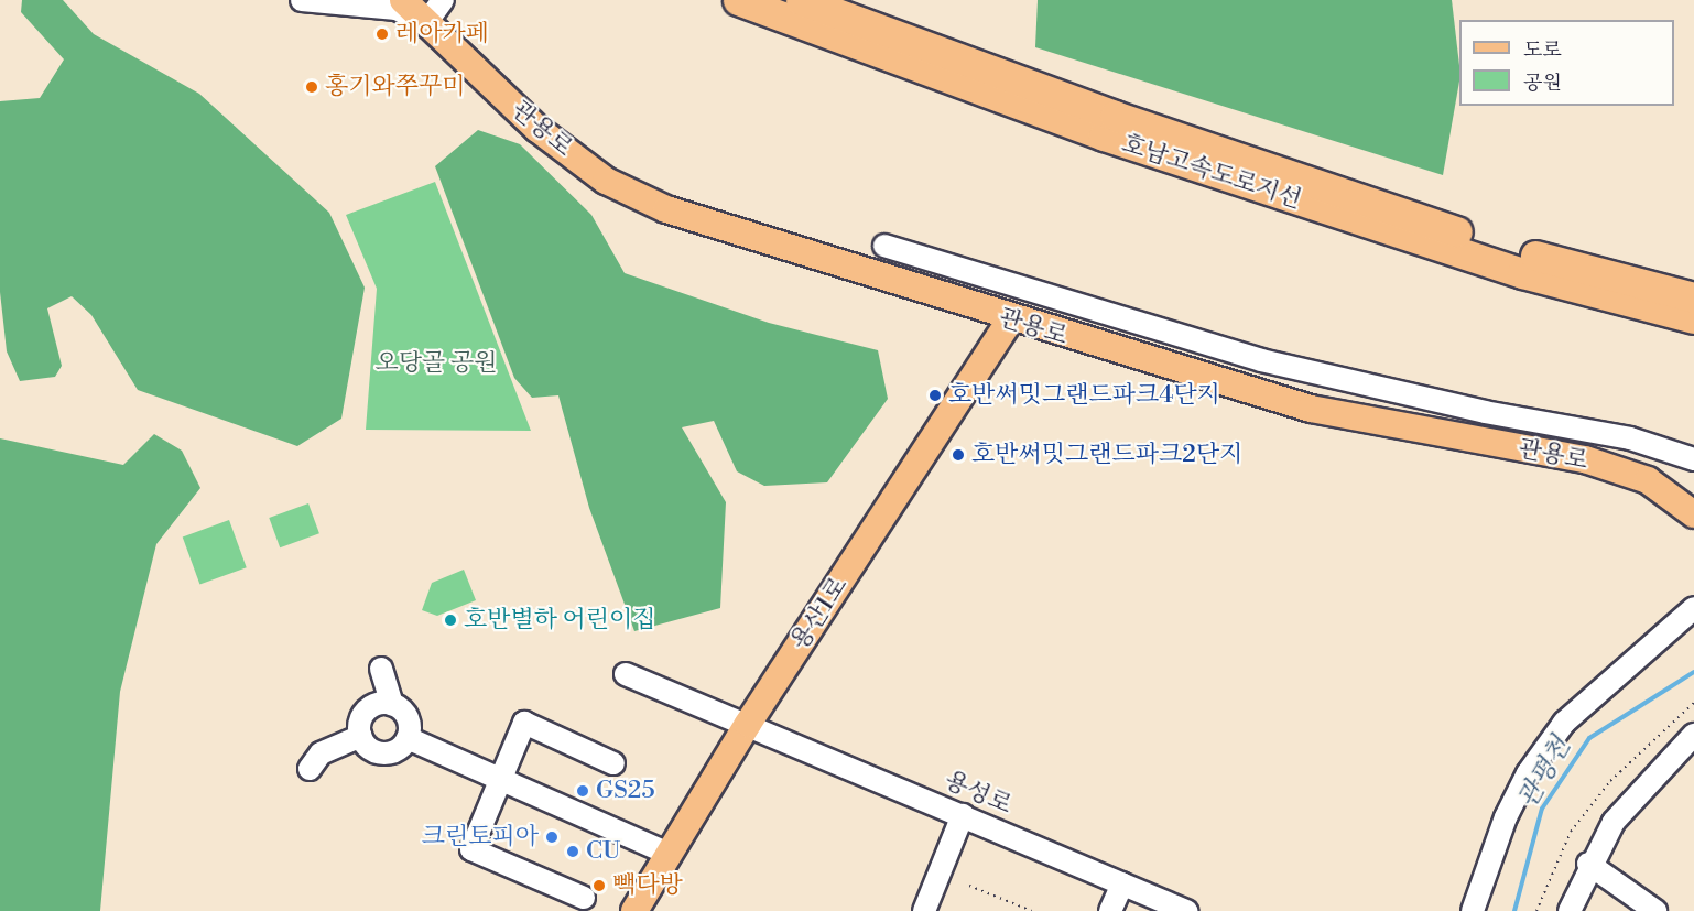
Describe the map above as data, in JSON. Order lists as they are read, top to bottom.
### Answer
{
  "streets": {
    "highway": ["호남고속도로지선"],
    "main road": ["관용로", "용산1로"],
    "street": ["용성로"]
  },
  "crossings": [
    ["관용로", "용산1로"],
    ["용산1로", "용성로"]
  ],
  "water": ["관평천"],
  "parks": ["오당골 공원"],
  "places": [
    "레아카페",
    "홍기와쭈꾸미",
    "호반써밋그랜드파크4단지",
    "호반써밋그랜드파크2단지",
    "호반별하 어린이집",
    "GS25",
    "크린토피아",
    "CU",
    "빽다방"
  ],
  "legend": ["도로", "공원"]
}
